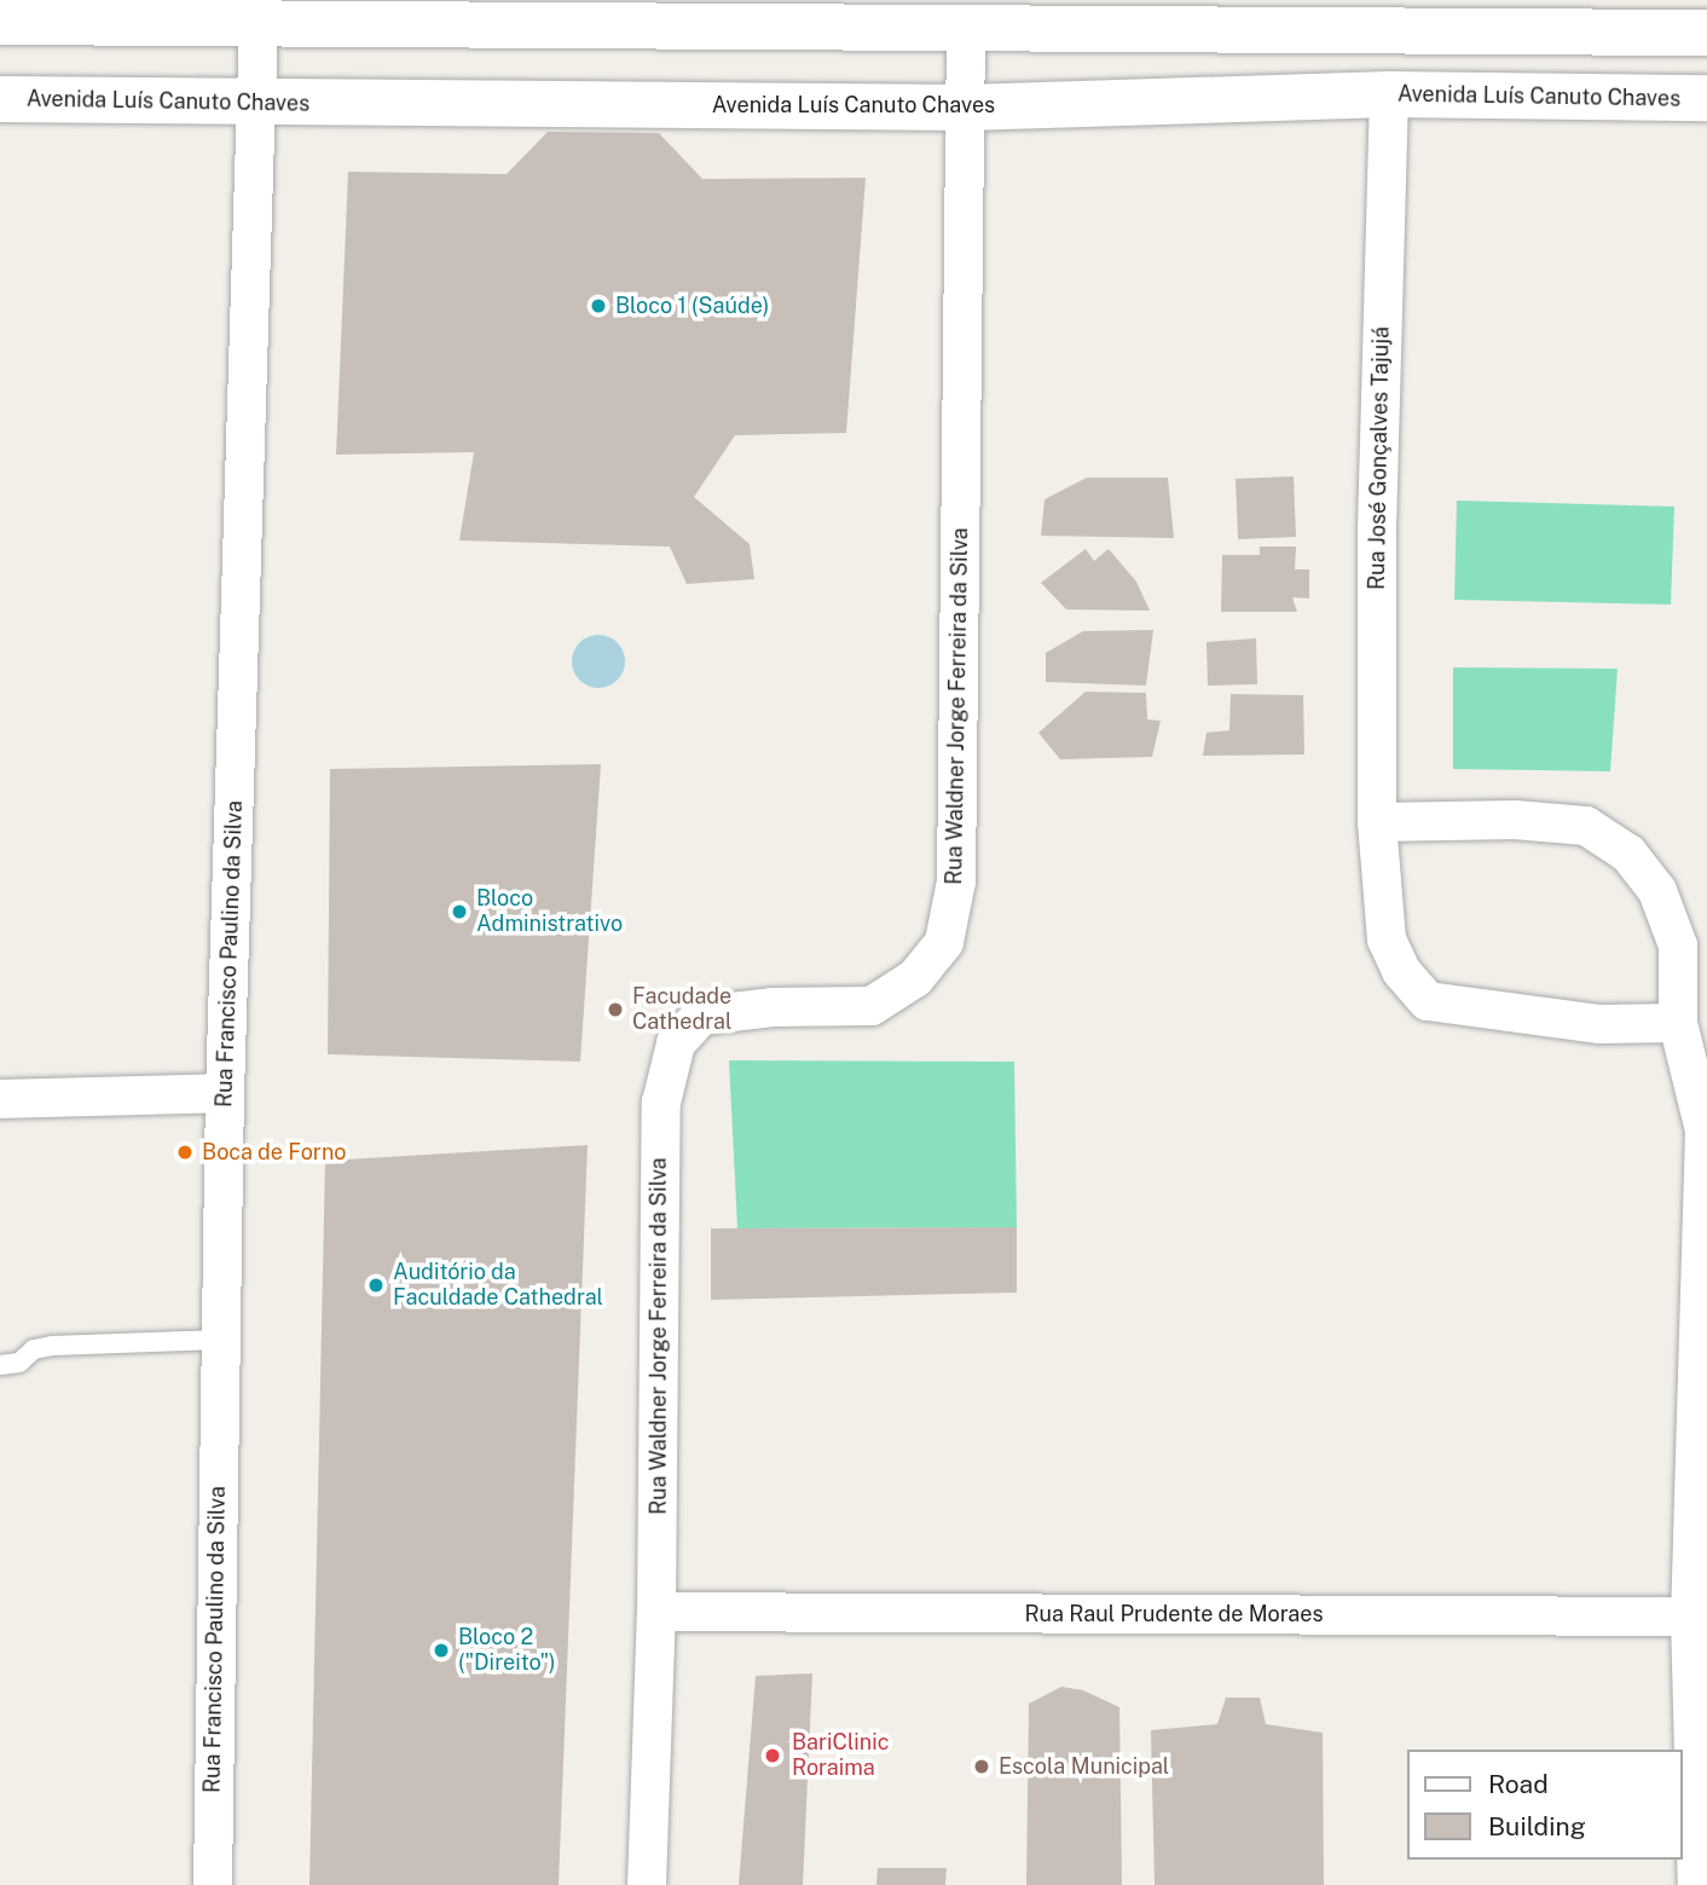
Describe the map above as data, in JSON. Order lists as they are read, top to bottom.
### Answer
{
  "streets": {
    "street": [
      "Avenida Luís Canuto Chaves",
      "Rua José Gonçalves Tajujá",
      "Rua Waldner Jorge Ferreira da Silva",
      "Rua Francisco Paulino da Silva",
      "Rua Raul Prudente de Moraes"
    ]
  },
  "crossings": [
    ["Avenida Luís Canuto Chaves", "Rua José Gonçalves Tajujá"],
    ["Avenida Luís Canuto Chaves", "Rua Waldner Jorge Ferreira da Silva"],
    ["Avenida Luís Canuto Chaves", "Rua Francisco Paulino da Silva"],
    ["Rua Waldner Jorge Ferreira da Silva", "Rua Raul Prudente de Moraes"]
  ],
  "places": [
    "Bloco 1 (Saúde)",
    "Bloco Administrativo",
    "Facudade Cathedral",
    "Boca de Forno",
    "Auditório da Faculdade Cathedral",
    "Bloco 2 (\"Direito\")",
    "BariClinic Roraima",
    "Escola Municipal"
  ],
  "legend": ["Road", "Building"]
}
